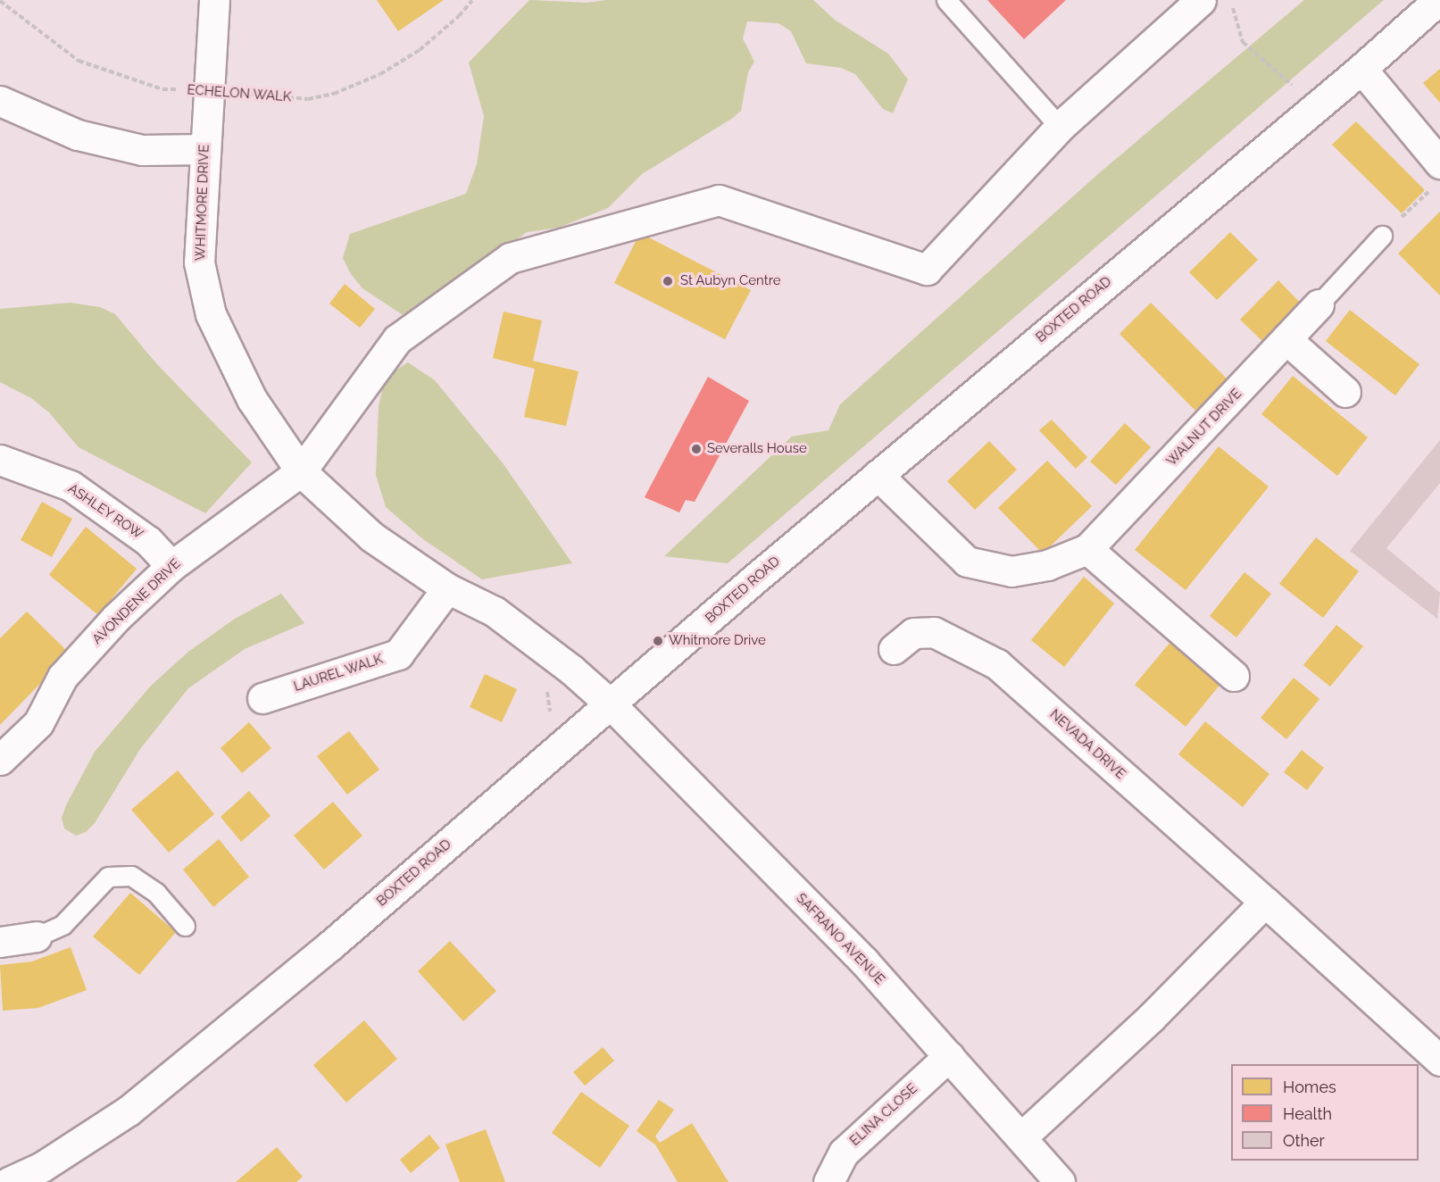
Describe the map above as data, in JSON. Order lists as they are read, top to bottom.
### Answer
{
  "streets": {
    "street": [
      "WHITMORE DRIVE",
      "BOXTED ROAD",
      "WALNUT DRIVE",
      "ASHLEY ROW",
      "AVONDENE DRIVE",
      "LAUREL WALK",
      "NEVADA DRIVE",
      "SAFRANO AVENUE",
      "ELINA CLOSE"
    ],
    "path": ["ECHELON WALK"]
  },
  "crossings": [
    ["ECHELON WALK", "WHITMORE DRIVE"],
    ["WHITMORE DRIVE", "BOXTED ROAD"],
    ["WHITMORE DRIVE", "AVONDENE DRIVE"],
    ["WHITMORE DRIVE", "LAUREL WALK"],
    ["WHITMORE DRIVE", "SAFRANO AVENUE"],
    ["BOXTED ROAD", "WALNUT DRIVE"],
    ["BOXTED ROAD", "SAFRANO AVENUE"],
    ["ASHLEY ROW", "AVONDENE DRIVE"],
    ["SAFRANO AVENUE", "ELINA CLOSE"]
  ],
  "places": ["St Aubyn Centre", "Severalls House", "Whitmore Drive"],
  "legend": ["Homes", "Health", "Other"]
}
